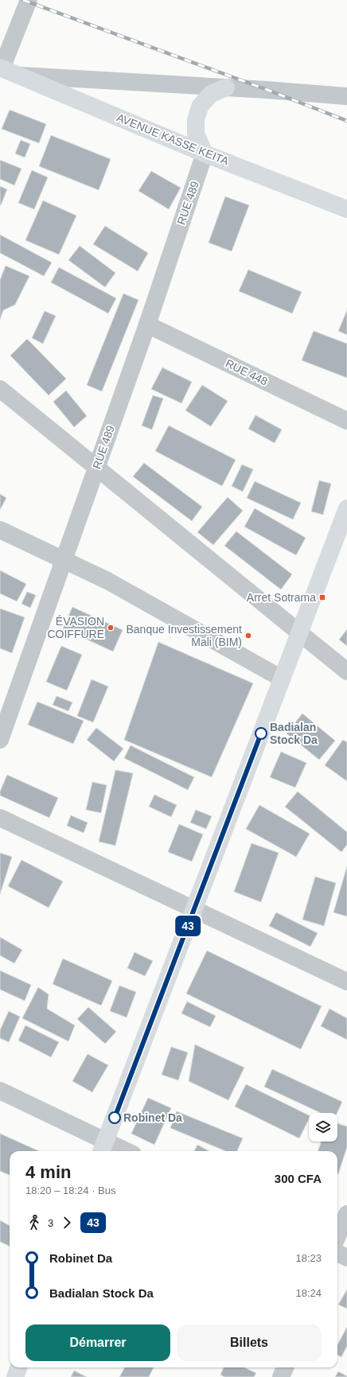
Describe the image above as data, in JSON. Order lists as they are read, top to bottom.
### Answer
{
  "streets": {
    "main road": ["AVENUE KASSE KEITA"],
    "street": ["RUE 489", "RUE 448"]
  },
  "crossings": [
    ["AVENUE KASSE KEITA", "RUE 489"],
    ["RUE 489", "RUE 448"]
  ],
  "places": {
    "transit": ["Arret Sotrama"],
    "other": [
      "ÉVASION COIFFURE",
      "Banque Investissement Mali (BIM)",
      "Badialan Stock Da",
      "Robinet Da"
    ]
  },
  "lines": ["bus line 43"],
  "page": {
    "on_map": "43",
    "heading": ["4 min", "18:20 – 18:24 · Bus", "300 CFA"],
    "legs": ["3", "43"],
    "list": [
      {
        "name": "Robinet Da",
        "value": "18:23"
      },
      {
        "name": "Badialan Stock Da",
        "value": "18:24"
      }
    ],
    "buttons": ["Démarrer", "Billets"]
  }
}
